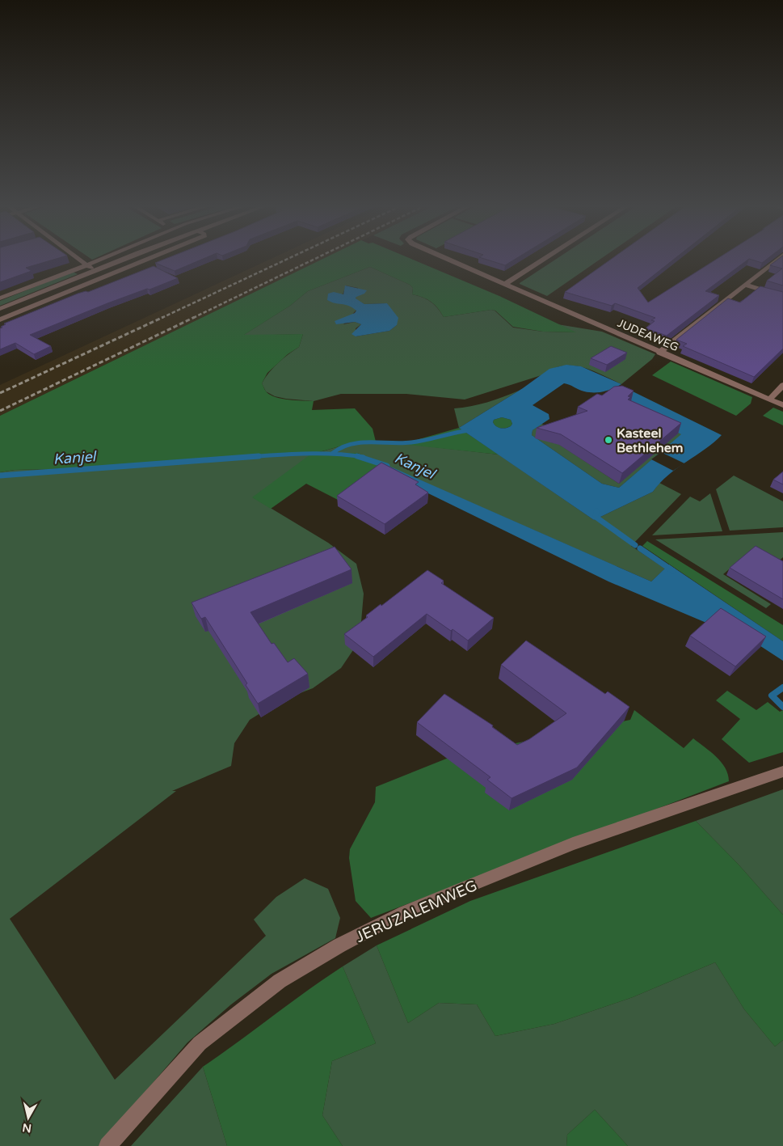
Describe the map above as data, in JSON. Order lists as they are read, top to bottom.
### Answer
{
  "streets": {
    "street": ["JUDEAWEG", "JERUZALEMWEG"]
  },
  "water": ["Kanjel"],
  "places": ["Kasteel Bethlehem"],
  "north": "bottom"
}
